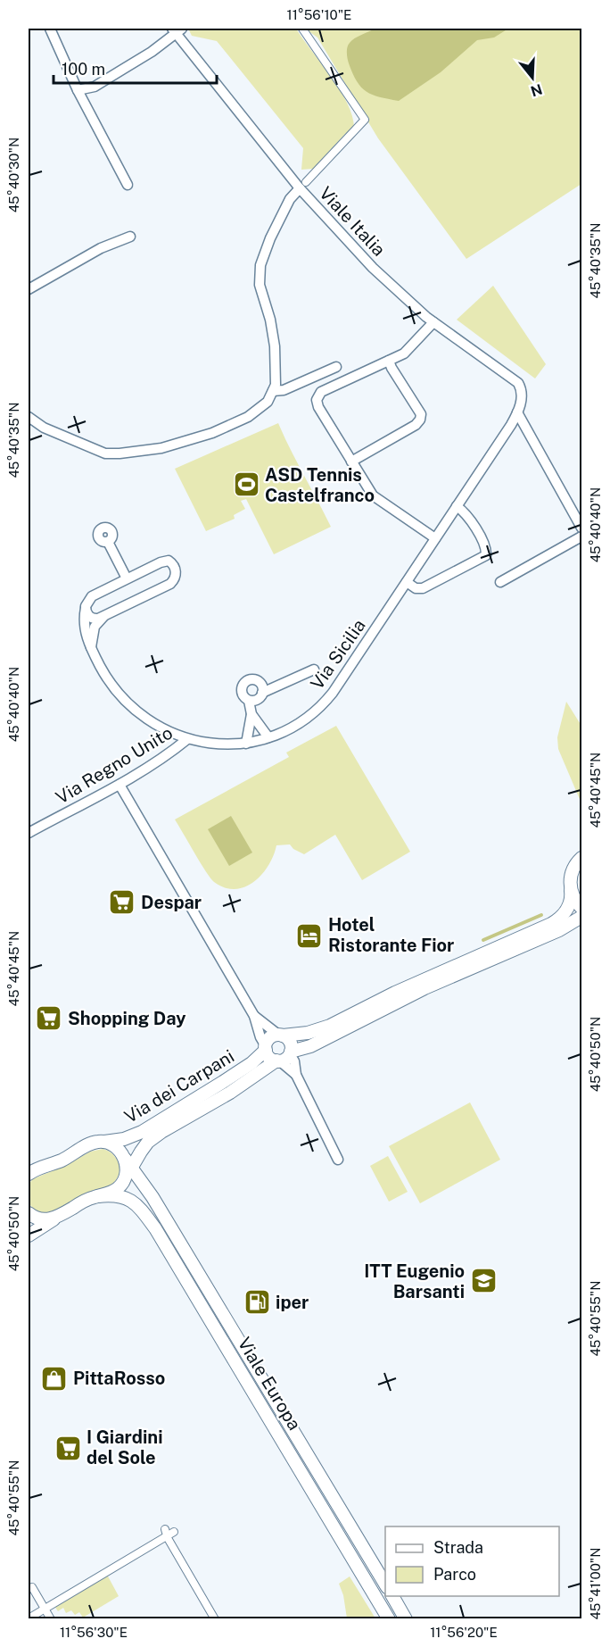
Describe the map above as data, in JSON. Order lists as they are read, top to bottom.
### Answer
{
  "streets": {
    "street": [
      "Viale Italia",
      "Via Sicilia",
      "Via Regno Unito",
      "Via dei Carpani",
      "Viale Europa"
    ]
  },
  "crossings": [
    ["Viale Italia", "Via Sicilia"],
    ["Via Sicilia", "Via Regno Unito"],
    ["Via dei Carpani", "Viale Europa"]
  ],
  "places": {
    "sports": ["ASD Tennis Castelfranco"],
    "supermarket": ["Despar", "Shopping Day", "I Giardini del Sole"],
    "hotel": ["Hotel Ristorante Fior"],
    "school or university": ["ITT Eugenio Barsanti"],
    "fuel station": ["iper"],
    "shop": ["PittaRosso"]
  },
  "legend": ["Strada", "Parco"],
  "scale_bar": "100 m",
  "north": "bottom",
  "coordinates": [
    "11°56'10\"E",
    "45°40'30\"N",
    "45°40'35\"N",
    "45°40'40\"N",
    "45°40'45\"N",
    "45°40'50\"N",
    "45°40'55\"N",
    "45°41'00\"N",
    "11°56'30\"E",
    "11°56'20\"E"
  ]
}
